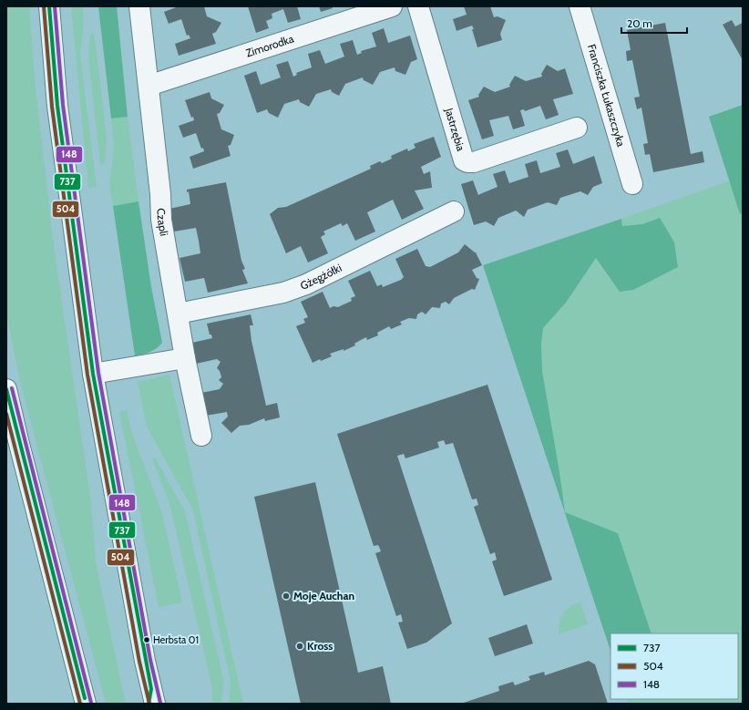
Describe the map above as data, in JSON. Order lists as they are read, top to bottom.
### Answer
{
  "streets": {
    "street": [
      "Zimorodka",
      "Franciszka Łukaszczyka",
      "Jastrzębia",
      "Czapli",
      "Gżegżółki"
    ]
  },
  "crossings": [
    ["Zimorodka", "Czapli"],
    ["Czapli", "Gżegżółki"]
  ],
  "places": ["Moje Auchan", "Herbsta 01", "Kross"],
  "lines": ["transit line 737", "transit line 504", "transit line 148"],
  "legend": ["737", "504", "148"],
  "scale_bar": "20 m"
}
